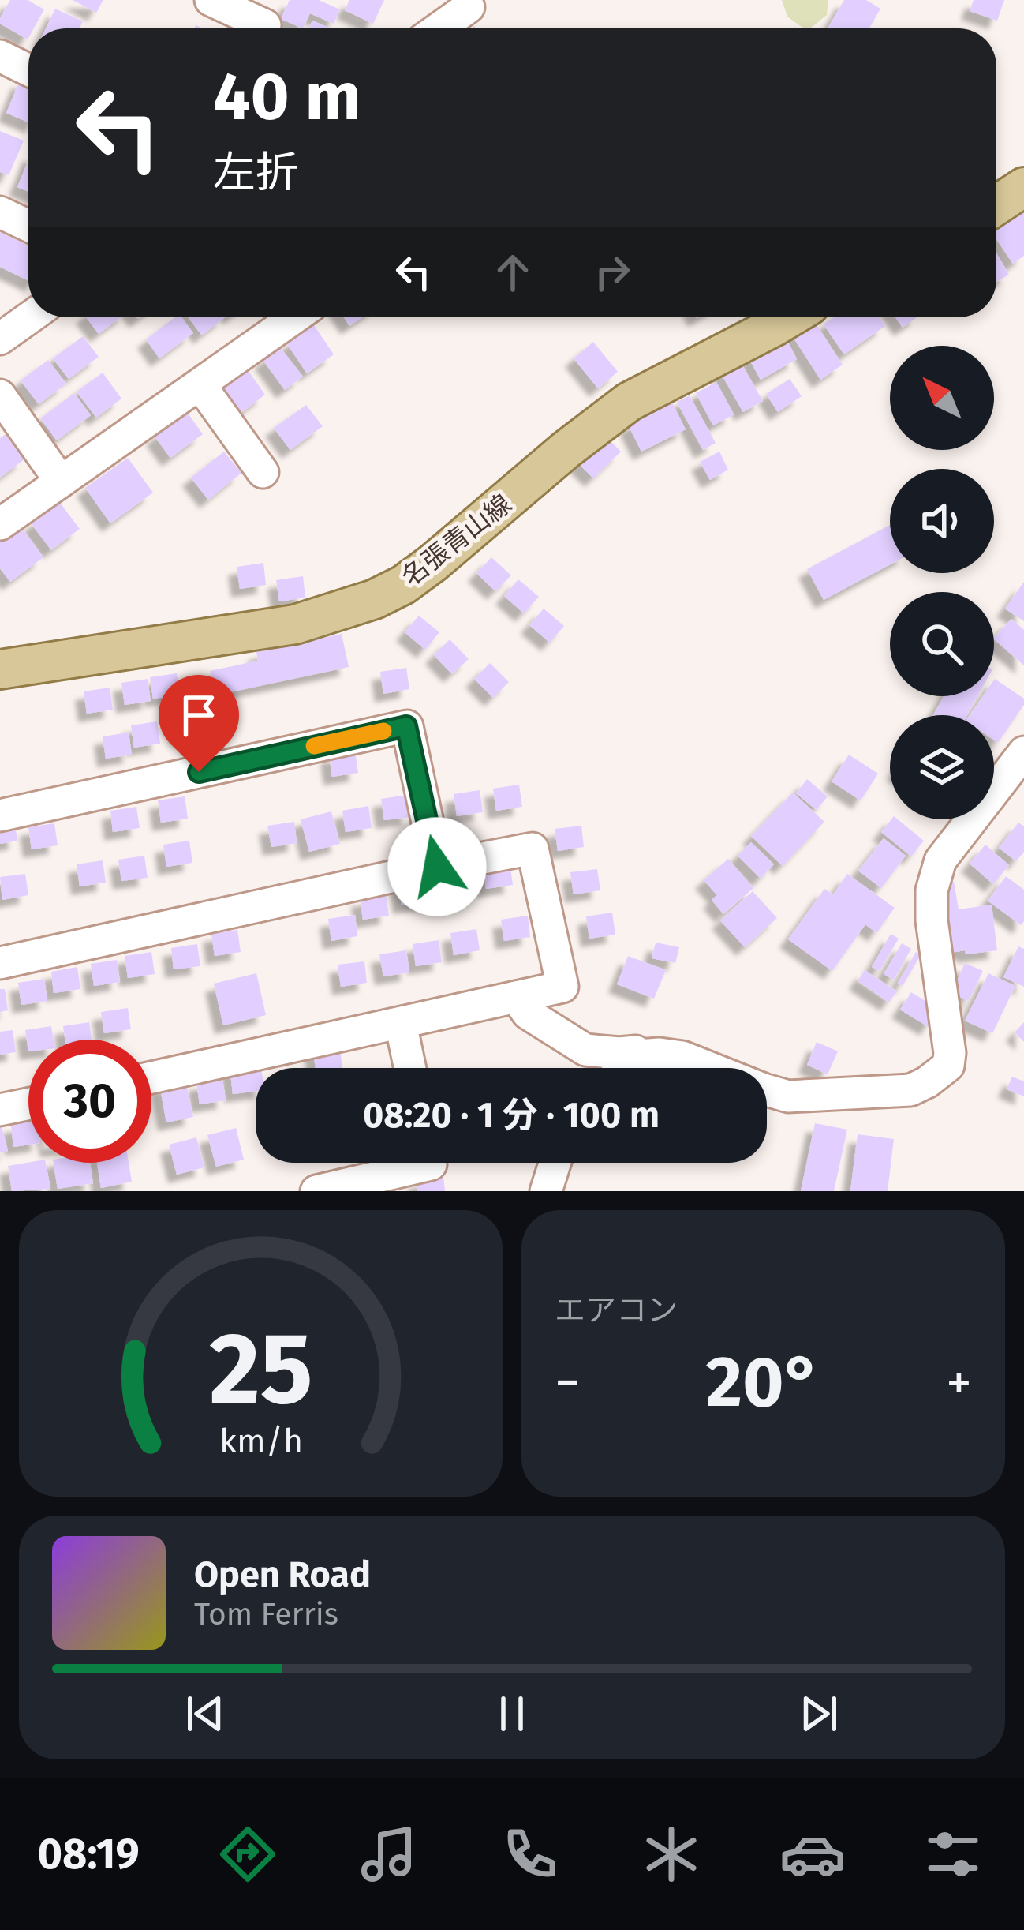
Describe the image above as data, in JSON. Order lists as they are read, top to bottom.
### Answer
{
  "streets": {
    "main road": ["名張青山線"]
  },
  "north": "top left",
  "page": {
    "turn": ["40 m", "左折"],
    "limit": "30",
    "trip": "08:20 · 1 分 · 100 m",
    "tile": "エアコン",
    "heat": ["−", "20°", "+"],
    "song": ["Open Road", "Tom Ferris"],
    "tabs": "08:19",
    "gauge": ["25", "km/h"]
  }
}
